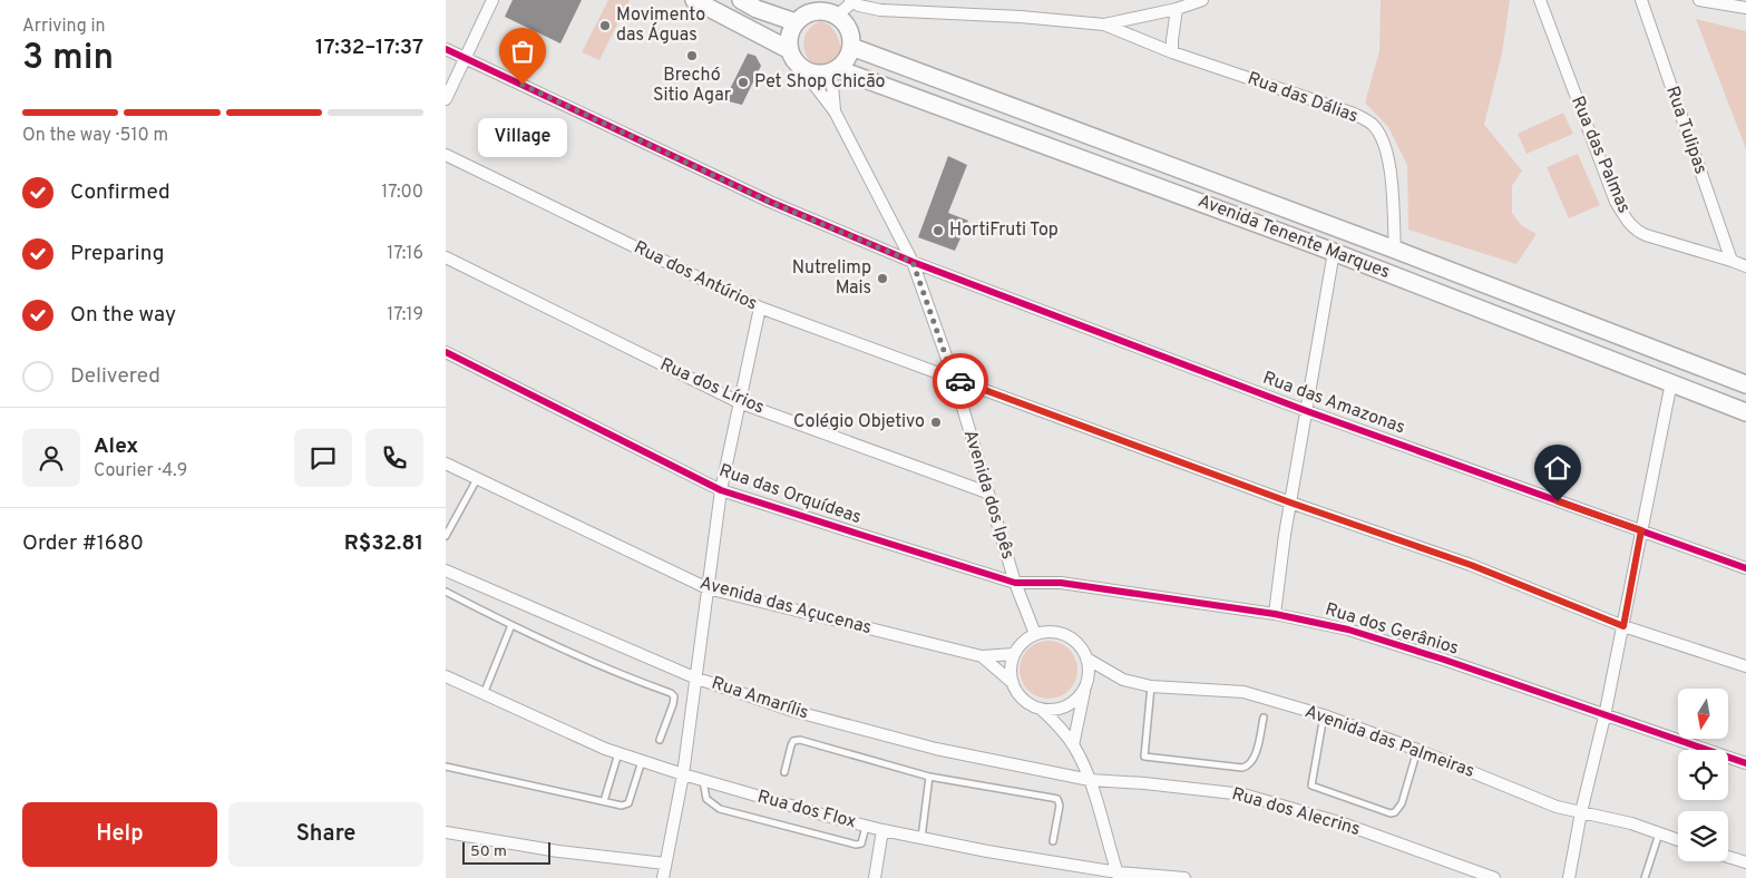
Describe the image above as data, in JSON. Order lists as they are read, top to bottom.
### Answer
{
  "streets": {
    "main road": ["Avenida Tenente Marques"],
    "street": [
      "Rua das Dálias",
      "Rua Tulipas",
      "Rua das Palmas",
      "Rua dos Antúrios",
      "Rua dos Lírios",
      "Rua das Amazonas",
      "Rua das Orquídeas",
      "Avenida dos Ipês",
      "Avenida das Açucenas",
      "Rua dos Gerânios",
      "Rua Amarílis",
      "Avenida das Palmeiras",
      "Rua dos Flox",
      "Rua dos Alecrins"
    ]
  },
  "crossings": [
    ["Rua das Dálias", "Avenida Tenente Marques"],
    ["Rua Tulipas", "Rua das Palmas"],
    ["Avenida Tenente Marques", "Avenida dos Ipês"],
    ["Rua dos Antúrios", "Avenida dos Ipês"],
    ["Rua dos Lírios", "Avenida dos Ipês"],
    ["Rua das Amazonas", "Avenida dos Ipês"],
    ["Rua das Orquídeas", "Avenida dos Ipês"],
    ["Rua das Orquídeas", "Rua dos Gerânios"],
    ["Avenida dos Ipês", "Avenida das Açucenas"],
    ["Avenida dos Ipês", "Rua dos Gerânios"],
    ["Avenida dos Ipês", "Avenida das Palmeiras"],
    ["Avenida das Açucenas", "Avenida das Palmeiras"],
    ["Rua Amarílis", "Rua dos Alecrins"]
  ],
  "places": [
    "Movimento das Águas",
    "Brechó Sitio Agar",
    "Pet Shop Chicão",
    "Village",
    "HortiFruti Top",
    "Nutrelimp Mais",
    "Colégio Objetivo"
  ],
  "scale_bar": "50 m",
  "north": "bottom",
  "page": {
    "heading": ["3 min", "Arriving in", "17:32–17:37"],
    "panel": [
      "Alex",
      "Courier · 4.9",
      "Order #1680",
      "R$32.81"
    ],
    "bar": "On the way · 510 m",
    "bubble": "Village",
    "list": [
      ["Confirmed", "17:00"],
      ["Preparing", "17:16"],
      ["On the way", "17:19"],
      "Delivered"
    ],
    "buttons": ["Help", "Share"],
    "scale": "50 m"
  }
}
